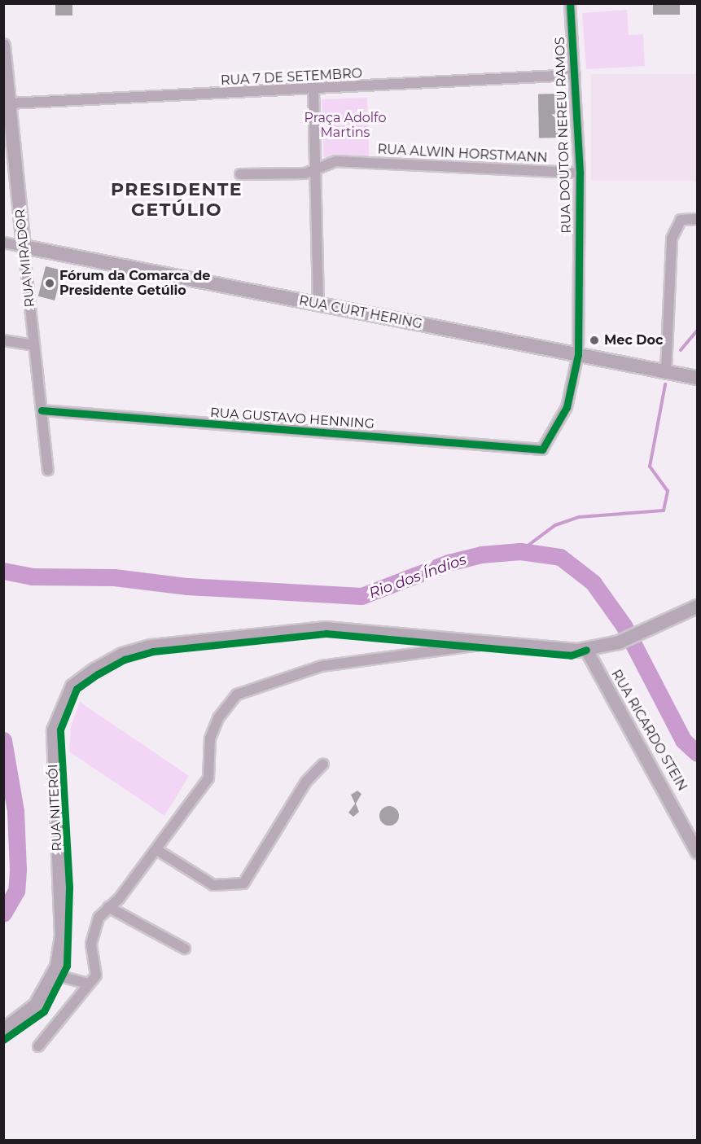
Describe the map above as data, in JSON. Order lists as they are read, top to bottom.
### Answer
{
  "streets": {
    "main road": ["RUA MIRADOR", "RUA CURT HERING", "RUA NITERÓI"],
    "street": [
      "RUA 7 DE SETEMBRO",
      "RUA DOUTOR NEREU RAMOS",
      "RUA ALWIN HORSTMANN",
      "RUA GUSTAVO HENNING",
      "RUA RICARDO STEIN"
    ]
  },
  "crossings": [
    ["RUA 7 DE SETEMBRO", "RUA DOUTOR NEREU RAMOS"],
    ["RUA 7 DE SETEMBRO", "RUA MIRADOR"],
    ["RUA DOUTOR NEREU RAMOS", "RUA ALWIN HORSTMANN"],
    ["RUA DOUTOR NEREU RAMOS", "RUA CURT HERING"],
    ["RUA DOUTOR NEREU RAMOS", "RUA GUSTAVO HENNING"],
    ["RUA MIRADOR", "RUA CURT HERING"],
    ["RUA MIRADOR", "RUA GUSTAVO HENNING"],
    ["RUA RICARDO STEIN", "RUA NITERÓI"]
  ],
  "districts": ["PRESIDENTE GETÚLIO"],
  "water": ["Rio dos Índios"],
  "parks": ["Praça Adolfo Martins"],
  "places": ["Fórum da Comarca de Presidente Getúlio", "Mec Doc"]
}
